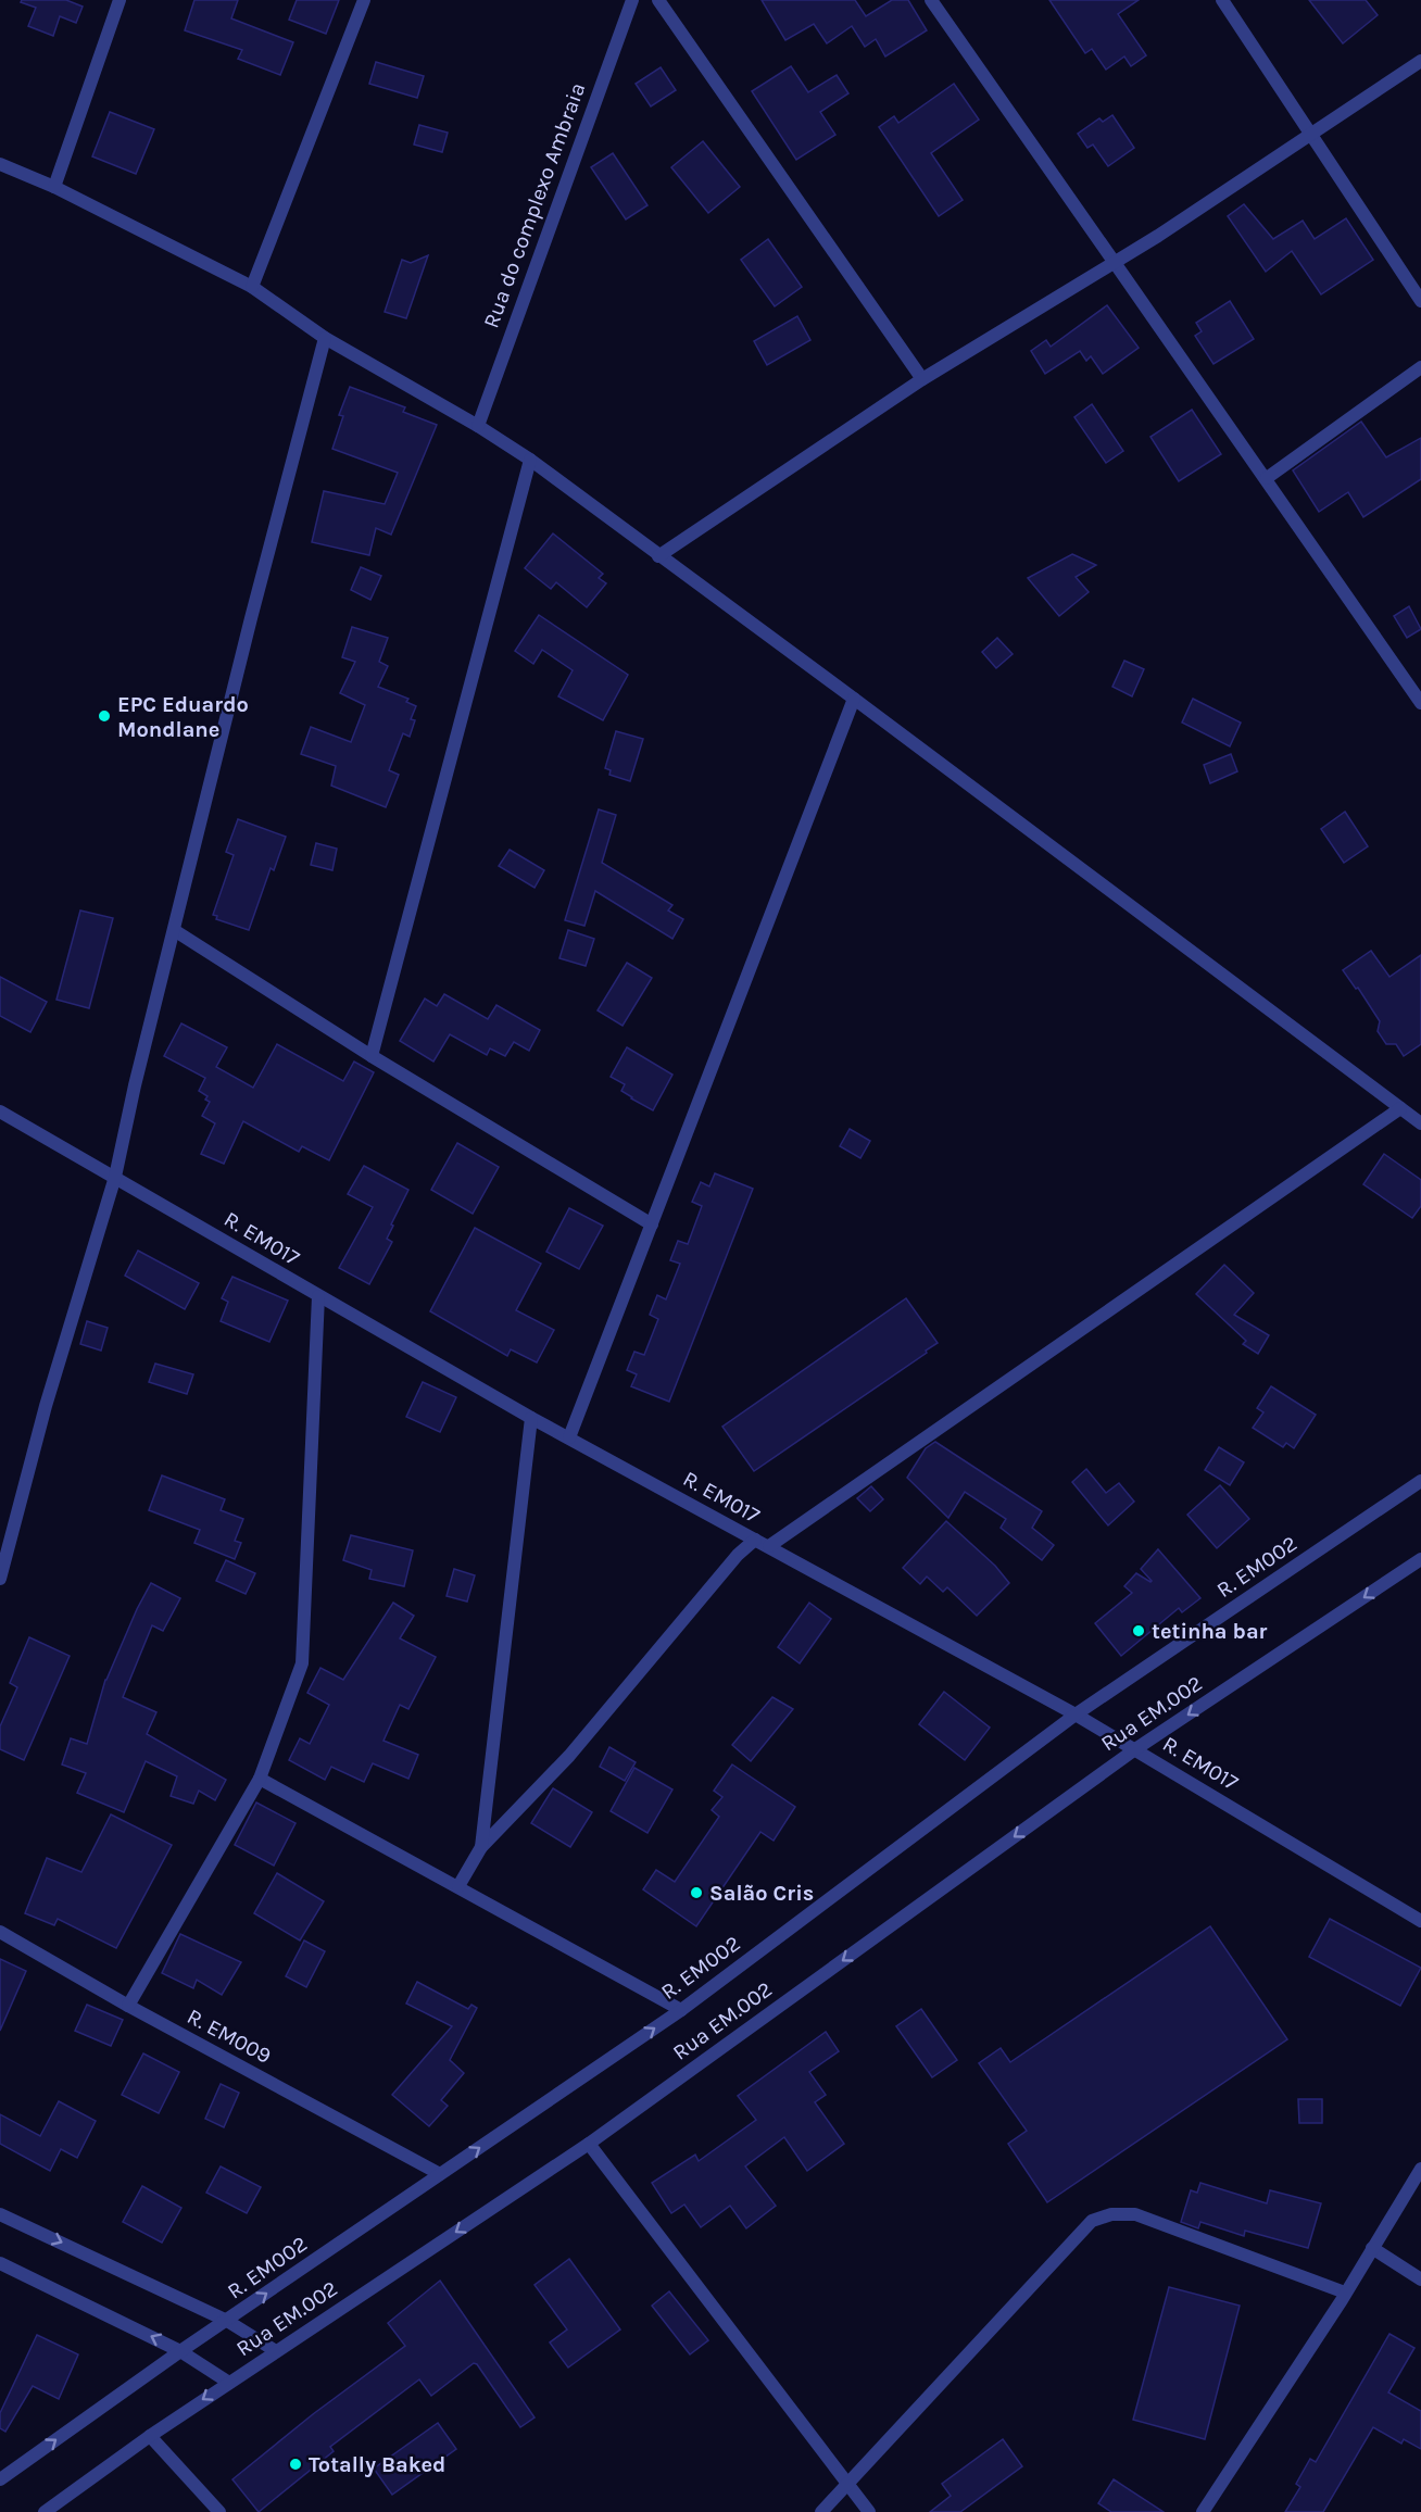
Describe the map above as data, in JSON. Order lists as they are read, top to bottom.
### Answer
{
  "streets": {
    "street": [
      "Rua do complexo Ambraia",
      "R. EM017",
      "R. EM002",
      "Rua EM.002",
      "R. EM009"
    ]
  },
  "crossings": [
    ["R. EM017", "R. EM002"],
    ["R. EM017", "Rua EM.002"],
    ["R. EM002", "R. EM009"]
  ],
  "one_way": ["R. EM002", "Rua EM.002"],
  "places": [
    "EPC Eduardo Mondlane",
    "tetinha bar",
    "Salão Cris",
    "Totally Baked"
  ]
}
